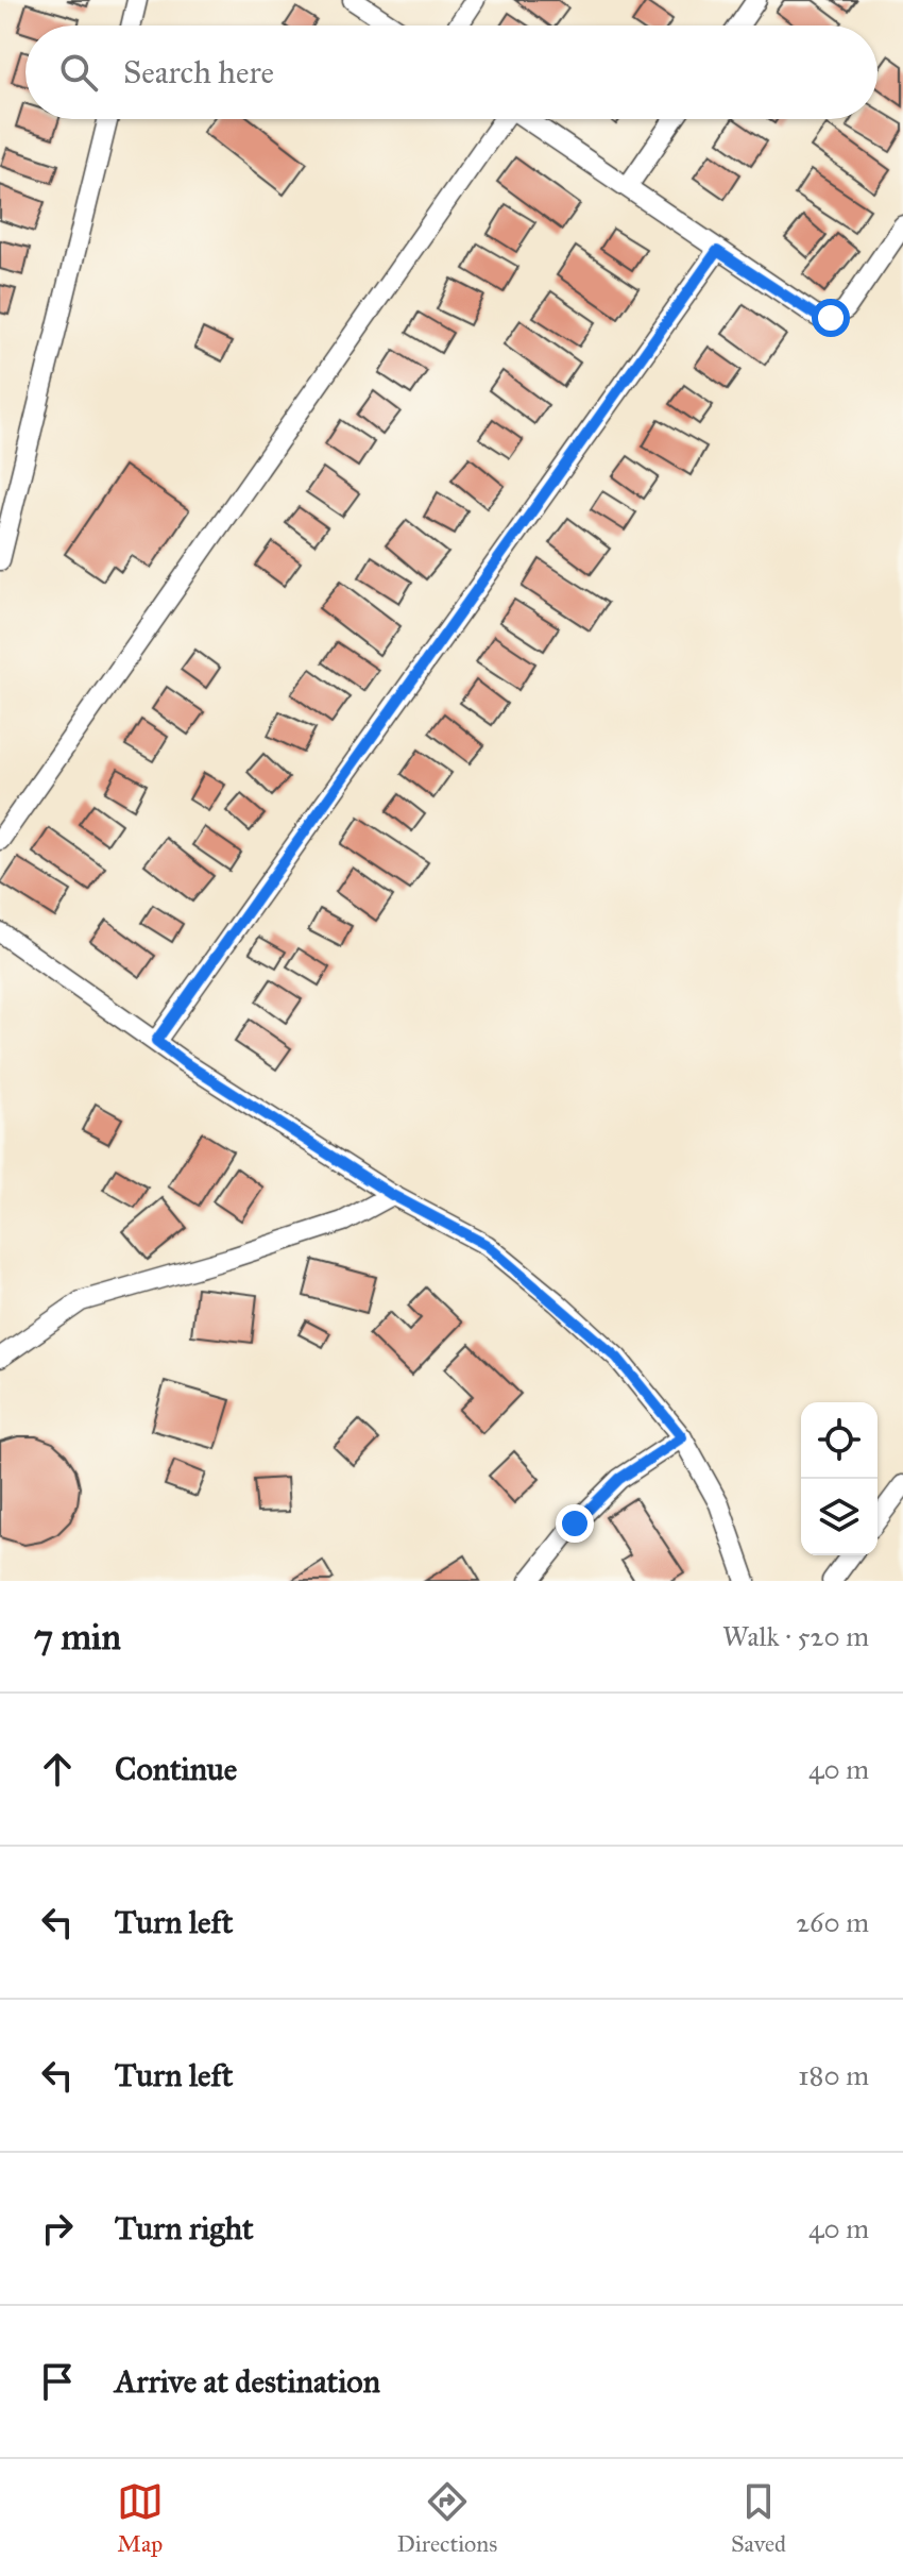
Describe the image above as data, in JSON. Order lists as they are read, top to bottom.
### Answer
{
  "page": {
    "search": "Search here",
    "heading": ["7 min", "Walk · 520 m"],
    "list": [
      ["Continue", "40 m"],
      ["Turn left", "260 m"],
      ["Turn left", "180 m"],
      ["Turn right", "40 m"],
      "Arrive at destination"
    ],
    "nav": ["Map", "Directions", "Saved"]
  }
}
